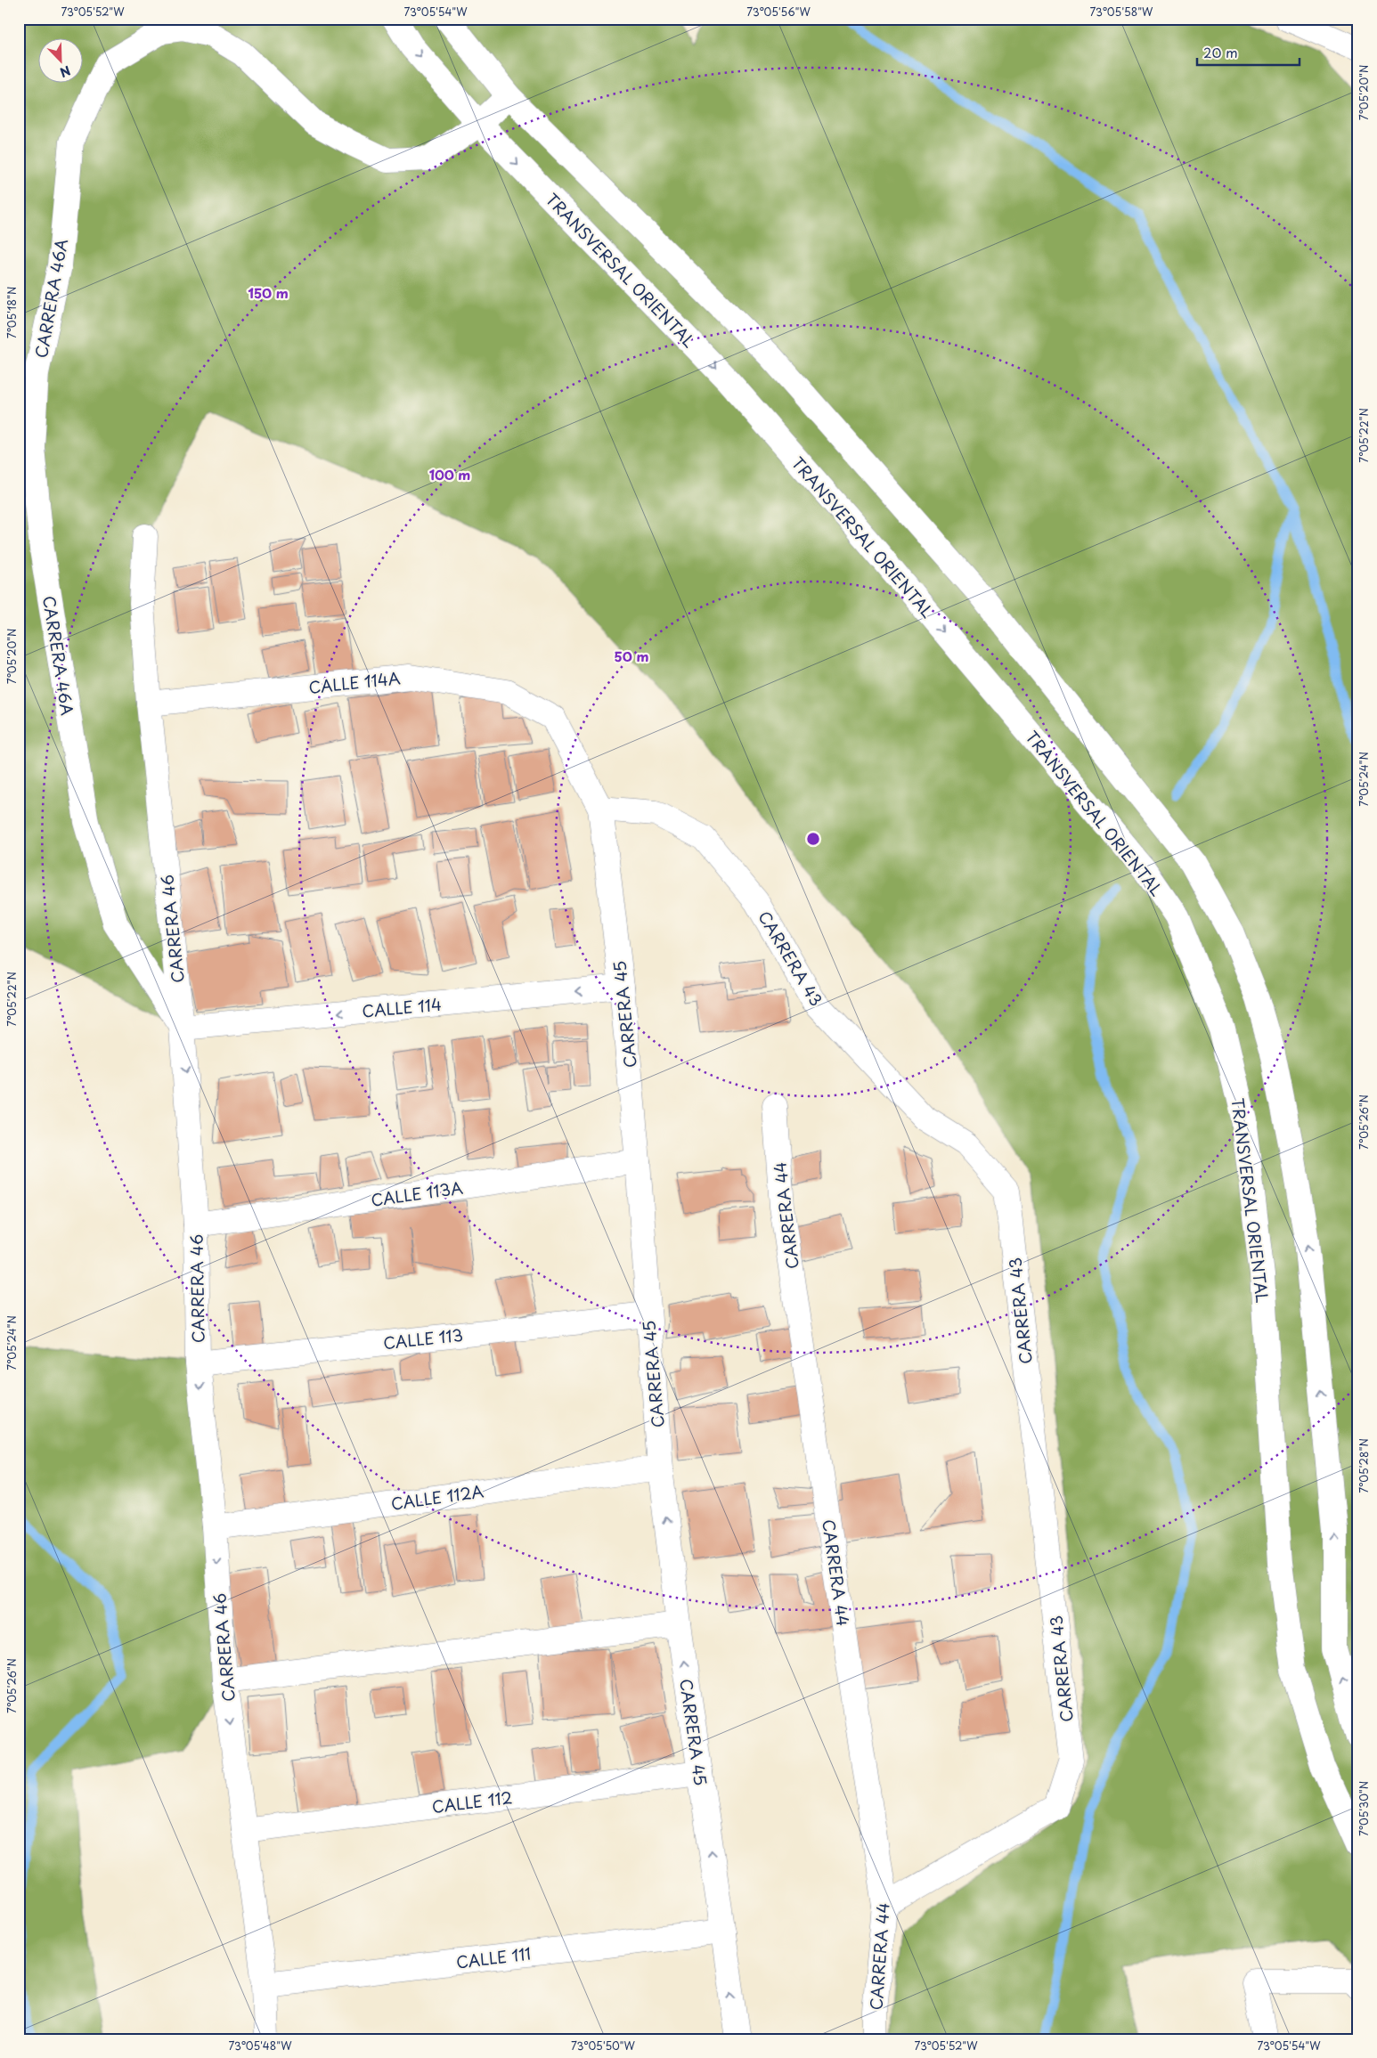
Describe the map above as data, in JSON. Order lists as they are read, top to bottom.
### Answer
{
  "streets": {
    "street": [
      "TRANSVERSAL ORIENTAL",
      "CARRERA 46A",
      "CALLE 114A",
      "CARRERA 46",
      "CARRERA 43",
      "CALLE 114",
      "CARRERA 45",
      "CALLE 113A",
      "CARRERA 44",
      "CALLE 113",
      "CALLE 112A",
      "CALLE 112",
      "CALLE 111"
    ]
  },
  "crossings": [
    ["TRANSVERSAL ORIENTAL", "CARRERA 46A"],
    ["CARRERA 46A", "CARRERA 46"],
    ["CARRERA 46A", "CALLE 114"],
    ["CALLE 114A", "CARRERA 46"],
    ["CALLE 114A", "CARRERA 45"],
    ["CARRERA 46", "CALLE 114"],
    ["CARRERA 46", "CALLE 113A"],
    ["CARRERA 46", "CALLE 113"],
    ["CARRERA 46", "CALLE 112A"],
    ["CARRERA 46", "CALLE 112"],
    ["CARRERA 46", "CALLE 111"],
    ["CARRERA 43", "CARRERA 45"],
    ["CARRERA 43", "CARRERA 44"],
    ["CALLE 114", "CARRERA 45"],
    ["CARRERA 45", "CALLE 113A"],
    ["CARRERA 45", "CALLE 113"],
    ["CARRERA 45", "CALLE 112A"],
    ["CARRERA 45", "CALLE 112"],
    ["CARRERA 45", "CALLE 111"]
  ],
  "one_way": ["CARRERA 46", "CALLE 114", "CARRERA 45"],
  "scale_bar": "20 m",
  "north": "bottom right",
  "coordinates": [
    "73°05'52\"W",
    "73°05'54\"W",
    "73°05'56\"W",
    "73°05'58\"W",
    "7°05'20\"N",
    "7°05'18\"N",
    "7°05'22\"N",
    "7°05'24\"N",
    "7°05'26\"N",
    "7°05'28\"N",
    "7°05'30\"N",
    "73°05'48\"W",
    "73°05'50\"W"
  ],
  "rings": ["150 m", "100 m", "50 m"]
}
